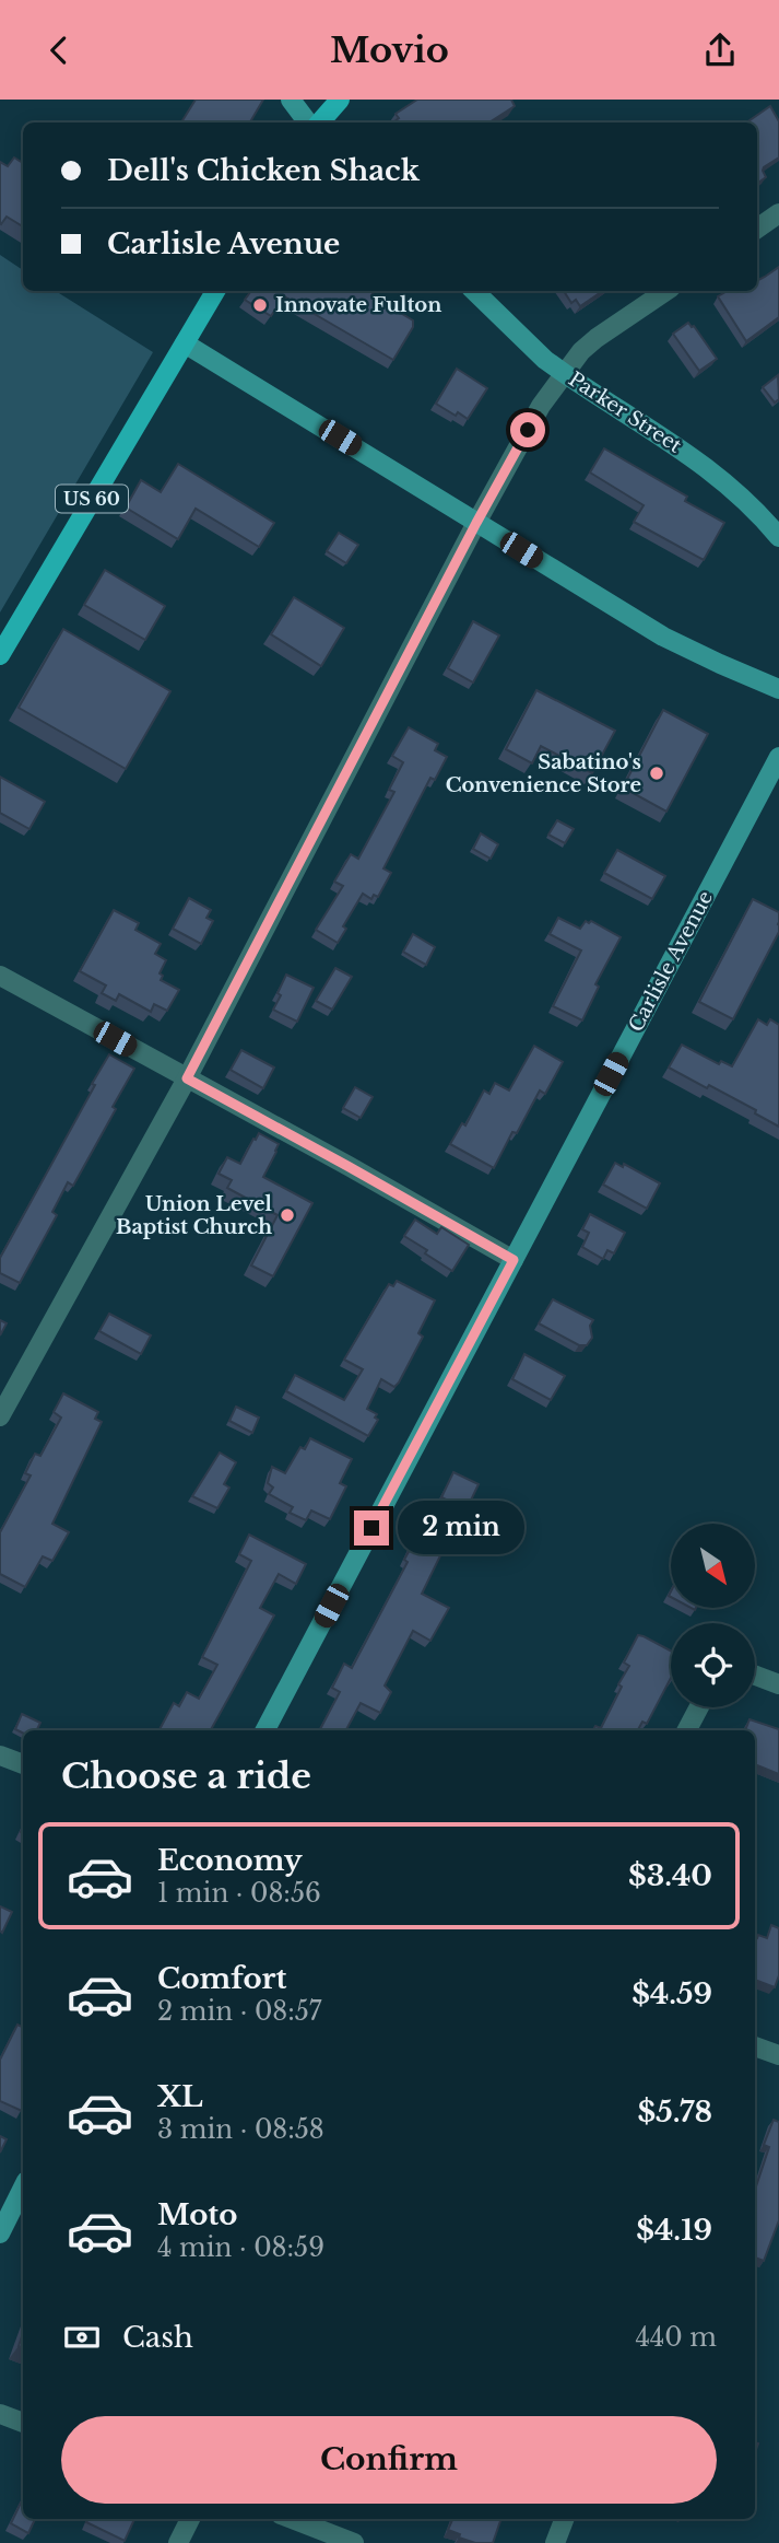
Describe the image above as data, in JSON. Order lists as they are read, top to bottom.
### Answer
{
  "streets": {
    "main road": ["US 60"],
    "street": ["Parker Street", "Carlisle Avenue"]
  },
  "places": ["Innovate Fulton", "Sabatino's Convenience Store", "Union Level Baptist Church"],
  "north": "bottom right",
  "page": {
    "header": "Movio",
    "banner": ["Dell's Chicken Shack", "Carlisle Avenue"],
    "bubble": "2 min",
    "heading": "Choose a ride",
    "list": [
      {
        "name": "Economy",
        "note": "1 min · 08:56",
        "value": "$3.40"
      },
      {
        "name": "Comfort",
        "note": "2 min · 08:57",
        "value": "$4.59"
      },
      {
        "name": "XL",
        "note": "3 min · 08:58",
        "value": "$5.78"
      },
      {
        "name": "Moto",
        "note": "4 min · 08:59",
        "value": "$4.19"
      }
    ],
    "pay": ["Cash", "440 m"],
    "buttons": "Confirm"
  }
}
